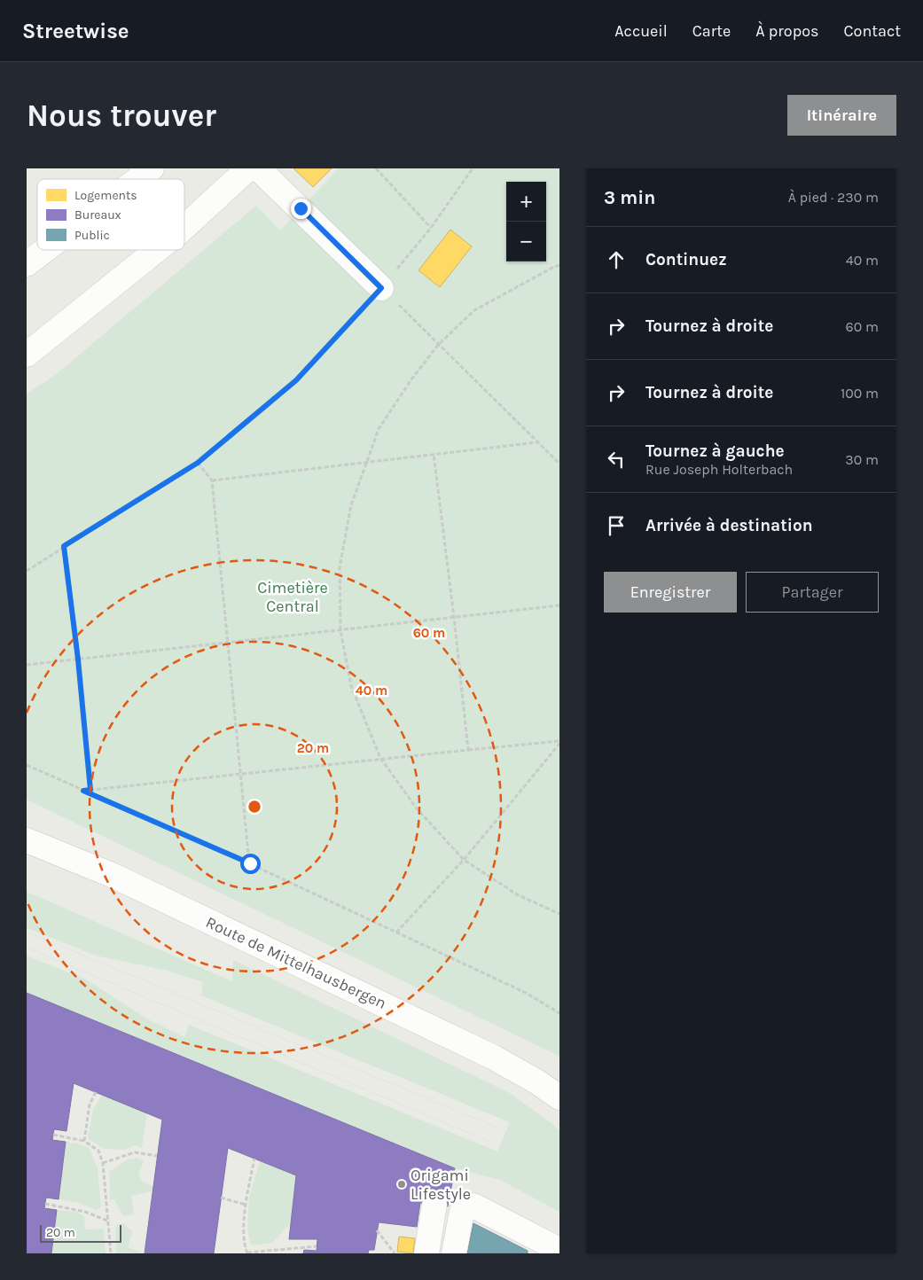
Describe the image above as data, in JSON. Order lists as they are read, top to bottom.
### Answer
{
  "streets": {
    "street": ["Route de Mittelhausbergen"]
  },
  "parks": ["Cimetière Central"],
  "places": ["Origami Lifestyle"],
  "legend": ["Logements", "Bureaux", "Public"],
  "scale_bar": "20 m",
  "page": {
    "header": "Streetwise",
    "nav": [
      "Accueil",
      "Carte",
      "À propos",
      "Contact"
    ],
    "buttons": [
      "Itinéraire",
      ["Enregistrer", "Partager"]
    ],
    "title": "Nous trouver",
    "heading": ["3 min", "À pied · 230 m"],
    "map_buttons": ["+", "−"],
    "list": [
      ["Continuez", "40 m"],
      ["Tournez à droite", "60 m"],
      ["Tournez à droite", "100 m"],
      ["Tournez à gauche", "Rue Joseph Holterbach", "30 m"],
      "Arrivée à destination"
    ],
    "scale": "20 m"
  },
  "rings": ["60 m", "40 m", "20 m"]
}
